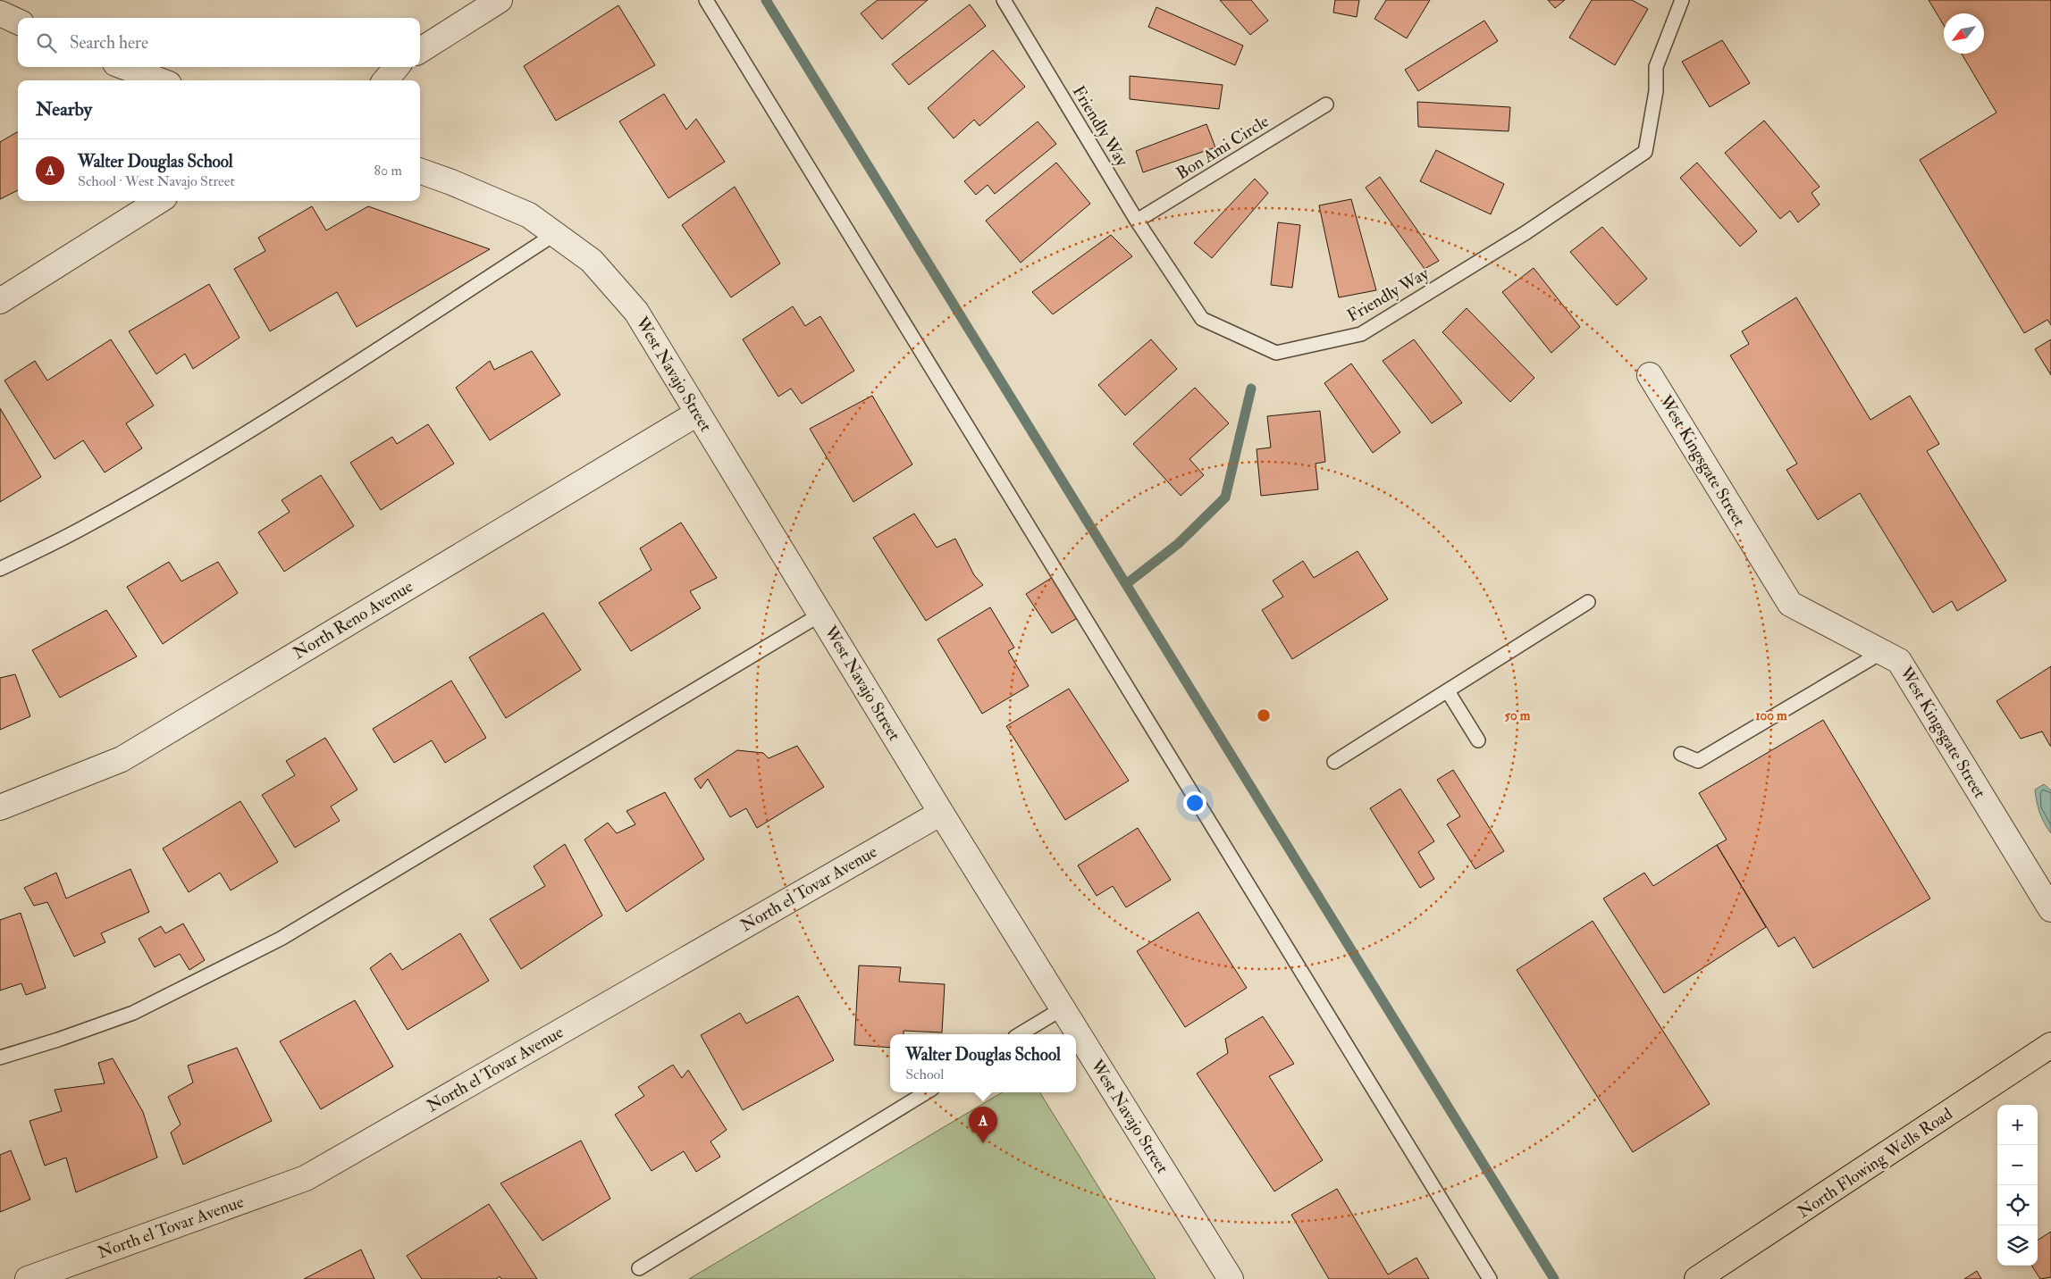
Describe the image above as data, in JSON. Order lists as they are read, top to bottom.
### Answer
{
  "streets": {
    "main road": ["North Flowing Wells Road"],
    "street": [
      "West Navajo Street",
      "West Kingsgate Street",
      "North Reno Avenue",
      "North el Tovar Avenue"
    ],
    "lane": ["Friendly Way", "Bon Ami Circle"]
  },
  "crossings": [
    ["Friendly Way", "Bon Ami Circle"],
    ["West Navajo Street", "North Reno Avenue"],
    ["West Navajo Street", "North el Tovar Avenue"]
  ],
  "north": "bottom left",
  "page": {
    "search": "Search here",
    "heading": "Nearby",
    "list": [
      {
        "mark": "A",
        "name": "Walter Douglas School",
        "note": "School · West Navajo Street",
        "value": "80 m"
      }
    ],
    "popup": ["Walter Douglas School", "School"],
    "map_buttons": ["+", "−"],
    "pins": "A"
  },
  "rings": ["50 m", "100 m"]
}
